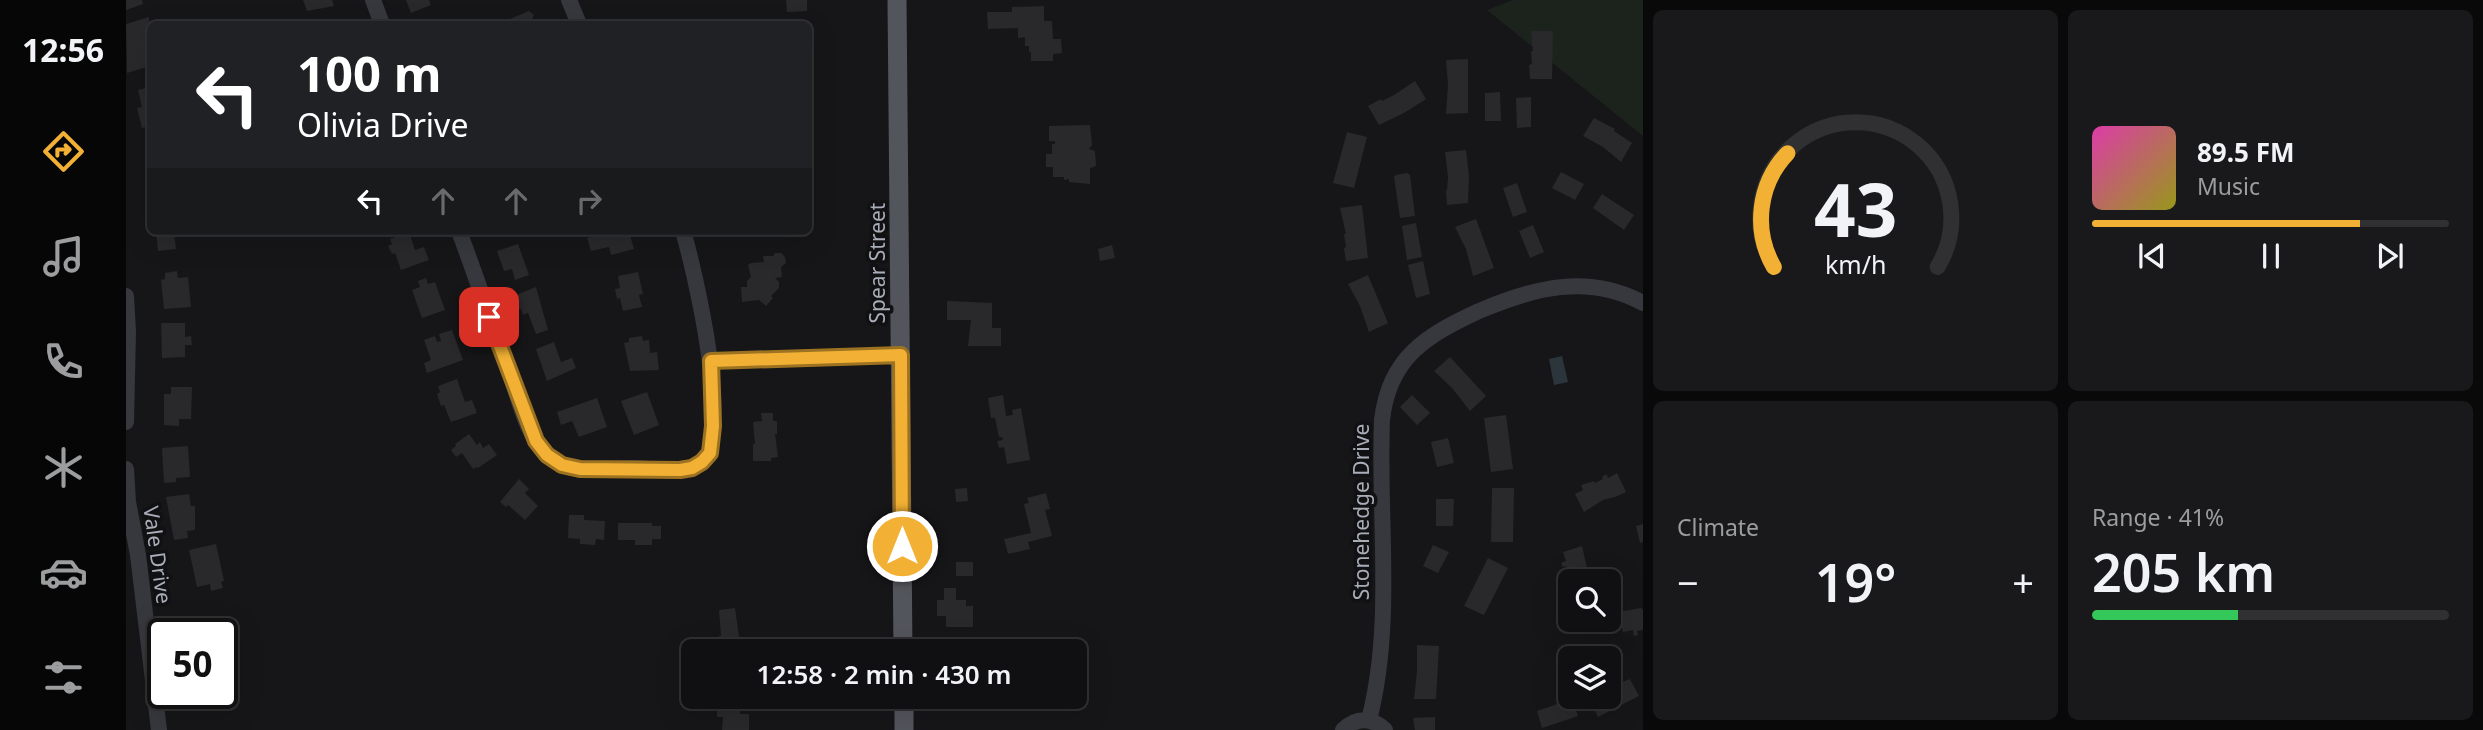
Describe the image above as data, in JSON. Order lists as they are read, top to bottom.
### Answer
{
  "streets": {
    "main road": ["Spear Street"],
    "street": ["Stonehedge Drive", "Vale Drive"]
  },
  "page": {
    "tabs": "12:56",
    "turn": ["100 m", "Olivia Drive"],
    "song": ["89.5 FM", "Music"],
    "tile": [
      "Climate",
      ["Range · 41%", "205 km"]
    ],
    "heat": ["−", "19°", "+"],
    "limit": "50",
    "trip": "12:58 · 2 min · 430 m",
    "gauge": ["43", "km/h"]
  }
}
